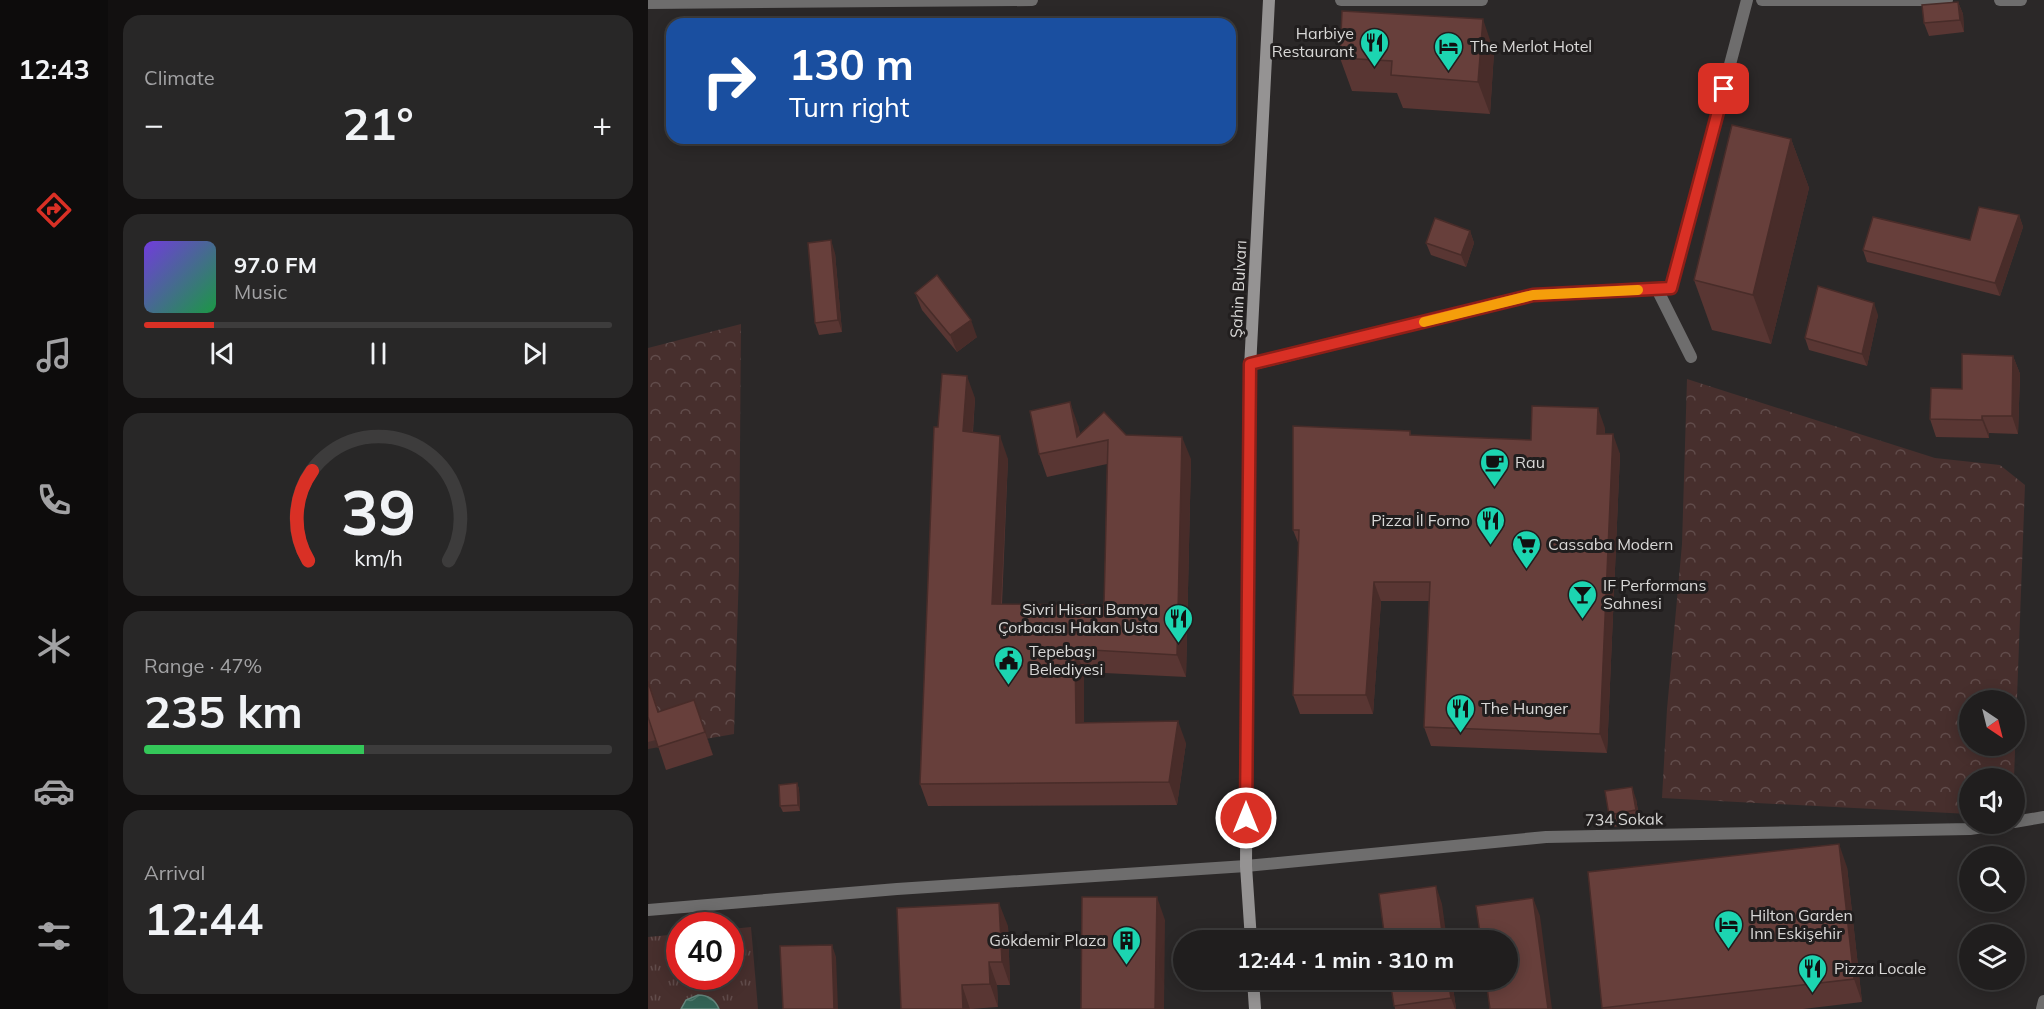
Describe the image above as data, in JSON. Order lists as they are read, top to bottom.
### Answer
{
  "streets": {
    "street": ["Şahin Bulvarı", "734 Sokak"]
  },
  "crossings": [
    ["Şahin Bulvarı", "734 Sokak"]
  ],
  "places": {
    "restaurant": [
      "Harbiye Restaurant",
      "Pizza İl Forno",
      "Sivri Hisarı Bamya Çorbacısı Hakan Usta",
      "The Hunger",
      "Pizza Locale"
    ],
    "hotel": ["The Merlot Hotel", "Hilton Garden Inn Eskişehir"],
    "cafe": ["Rau"],
    "supermarket": ["Cassaba Modern"],
    "bar": ["IF Performans Sahnesi"],
    "public building": ["Tepebaşı Belediyesi"],
    "building": ["Gökdemir Plaza"]
  },
  "north": "bottom right",
  "page": {
    "tabs": "12:43",
    "tile": [
      "Climate",
      ["Range · 47%", "235 km"],
      ["Arrival", "12:44"]
    ],
    "turn": ["130 m", "Turn right"],
    "heat": ["−", "21°", "+"],
    "song": ["97.0 FM", "Music"],
    "limit": "40",
    "trip": "12:44 · 1 min · 310 m",
    "gauge": ["39", "km/h"]
  }
}
